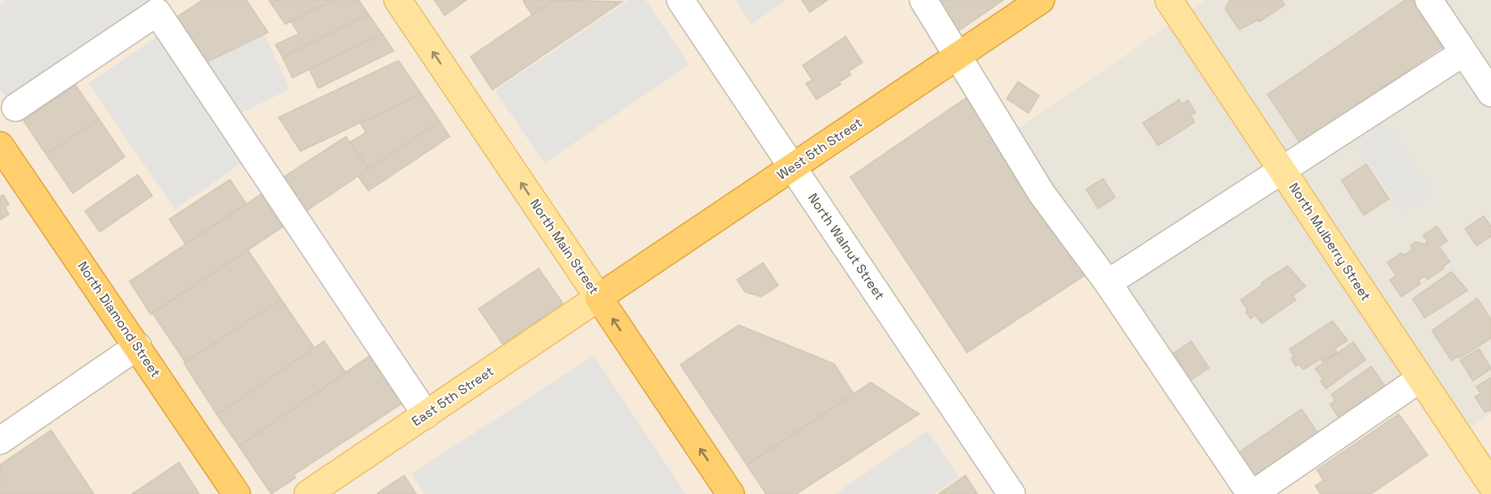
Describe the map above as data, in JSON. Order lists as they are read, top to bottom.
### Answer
{
  "streets": {
    "highway": ["West 5th Street", "North Main Street", "North Diamond Street"],
    "main road": ["North Mulberry Street", "East 5th Street"],
    "street": ["North Walnut Street"]
  },
  "crossings": [
    ["West 5th Street", "North Main Street"],
    ["West 5th Street", "North Walnut Street"],
    ["West 5th Street", "East 5th Street"],
    ["North Main Street", "East 5th Street"]
  ],
  "one_way": ["North Main Street"]
}
